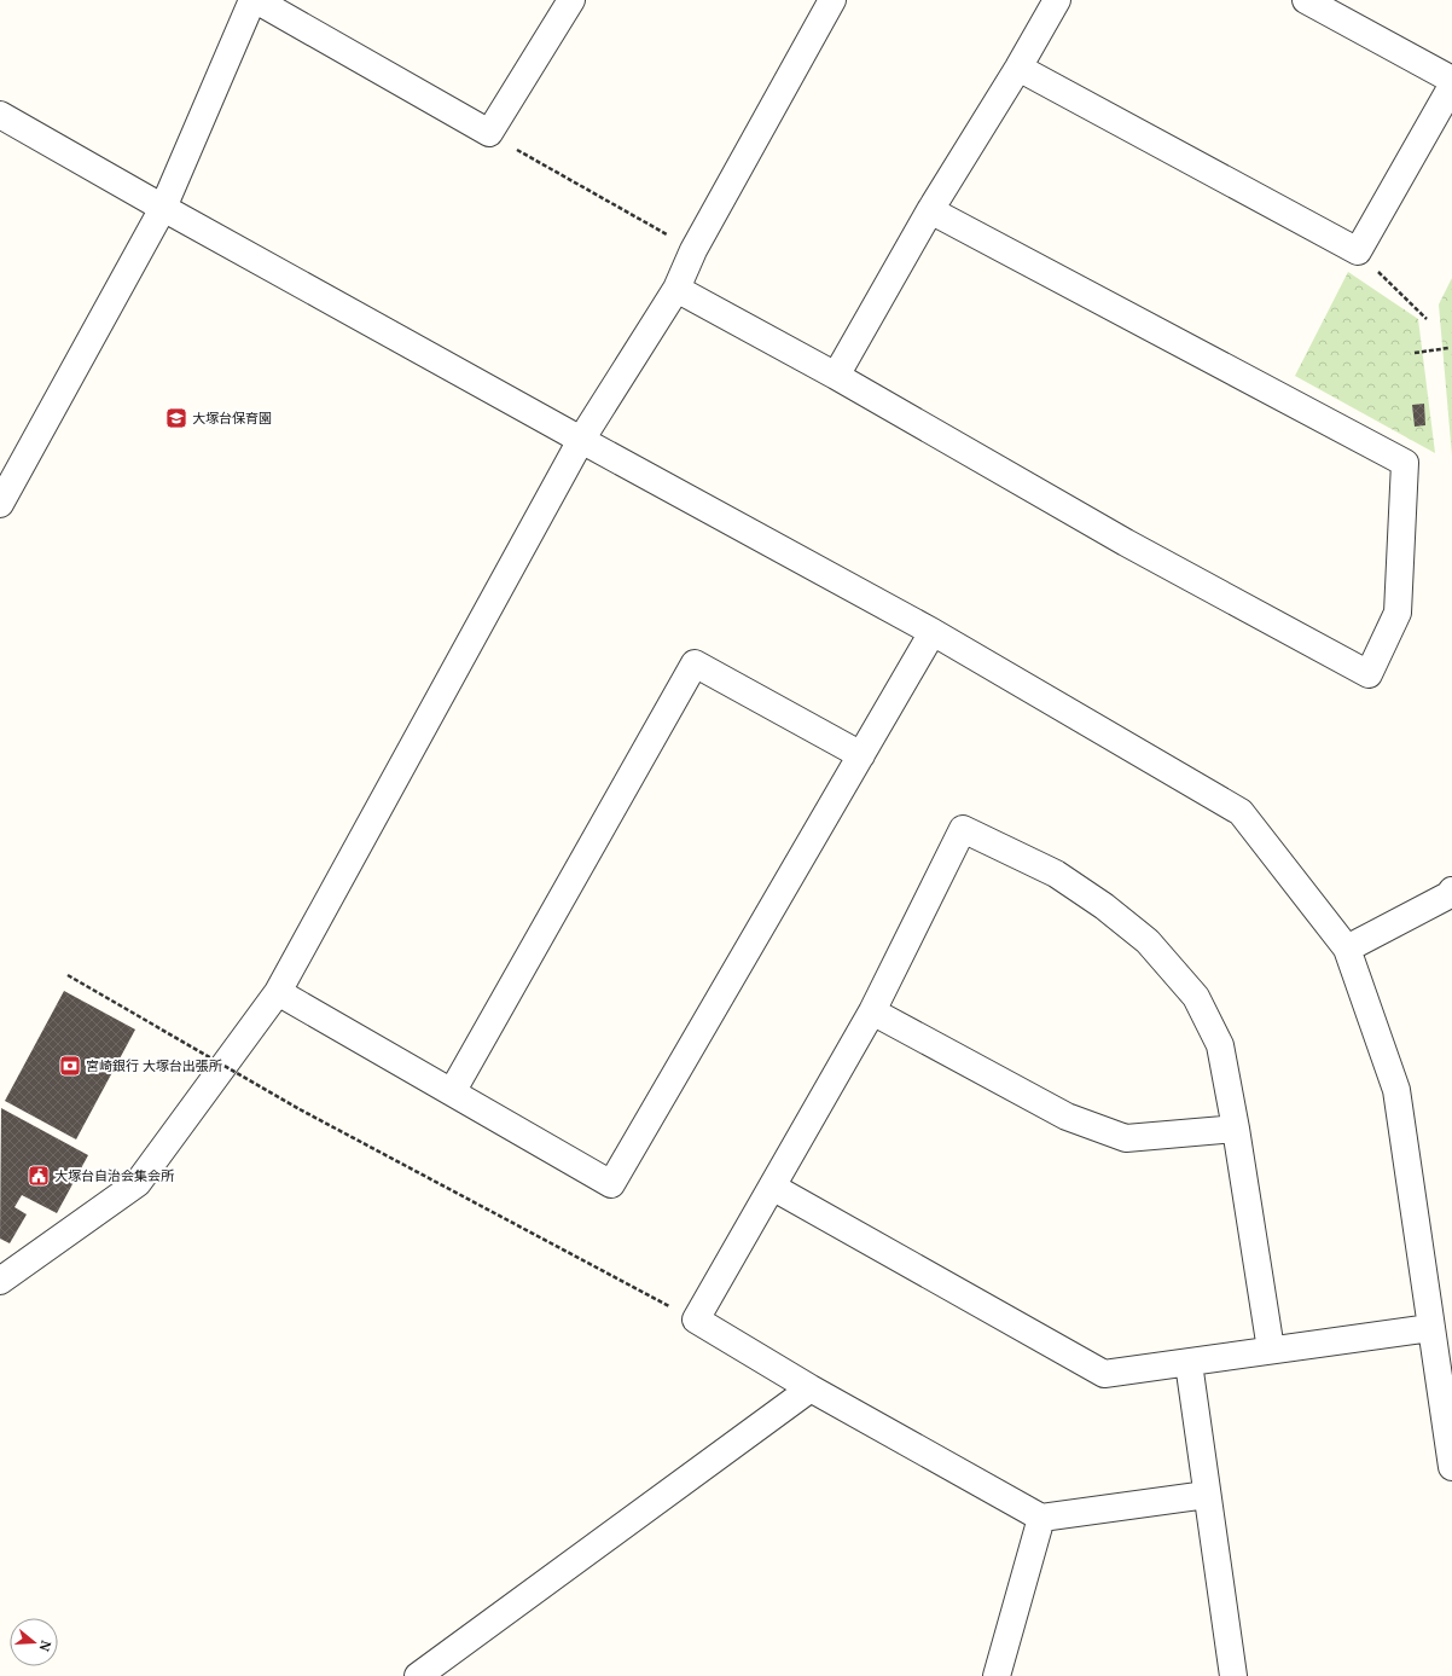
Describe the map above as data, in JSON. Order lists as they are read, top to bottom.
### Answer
{
  "places": {
    "school or university": ["大塚台保育園"],
    "bank": ["宮崎銀行 大塚台出張所"],
    "public building": ["大塚台自治会集会所"]
  },
  "north": "right"
}
